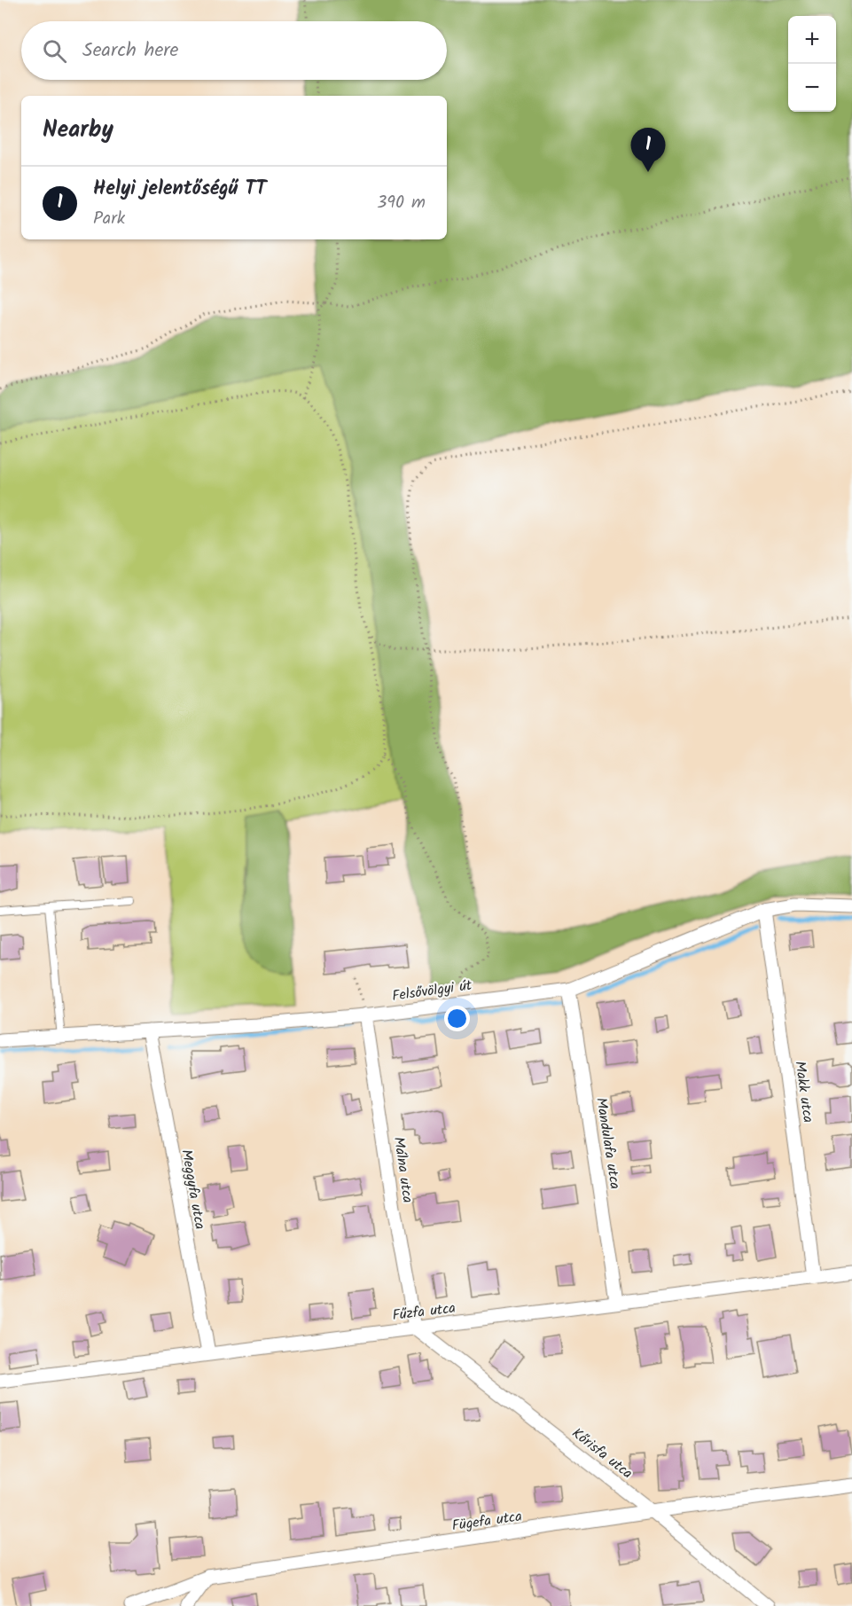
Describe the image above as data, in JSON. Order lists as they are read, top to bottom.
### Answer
{
  "streets": {
    "street": [
      "Felsővölgyi út",
      "Makk utca",
      "Mandulafa utca",
      "Málna utca",
      "Meggyfa utca",
      "Fűzfa utca",
      "Kőrisfa utca",
      "Fügefa utca"
    ]
  },
  "crossings": [
    ["Felsővölgyi út", "Makk utca"],
    ["Felsővölgyi út", "Mandulafa utca"],
    ["Felsővölgyi út", "Málna utca"],
    ["Felsővölgyi út", "Meggyfa utca"],
    ["Makk utca", "Fűzfa utca"],
    ["Mandulafa utca", "Fűzfa utca"],
    ["Málna utca", "Fűzfa utca"],
    ["Málna utca", "Kőrisfa utca"],
    ["Meggyfa utca", "Fűzfa utca"],
    ["Fűzfa utca", "Kőrisfa utca"],
    ["Kőrisfa utca", "Fügefa utca"]
  ],
  "page": {
    "map_buttons": ["+", "−"],
    "search": "Search here",
    "heading": "Nearby",
    "pins": "1",
    "list": [
      {
        "mark": "1",
        "name": "Helyi jelentőségű TT",
        "note": "Park",
        "value": "390 m"
      }
    ]
  }
}
